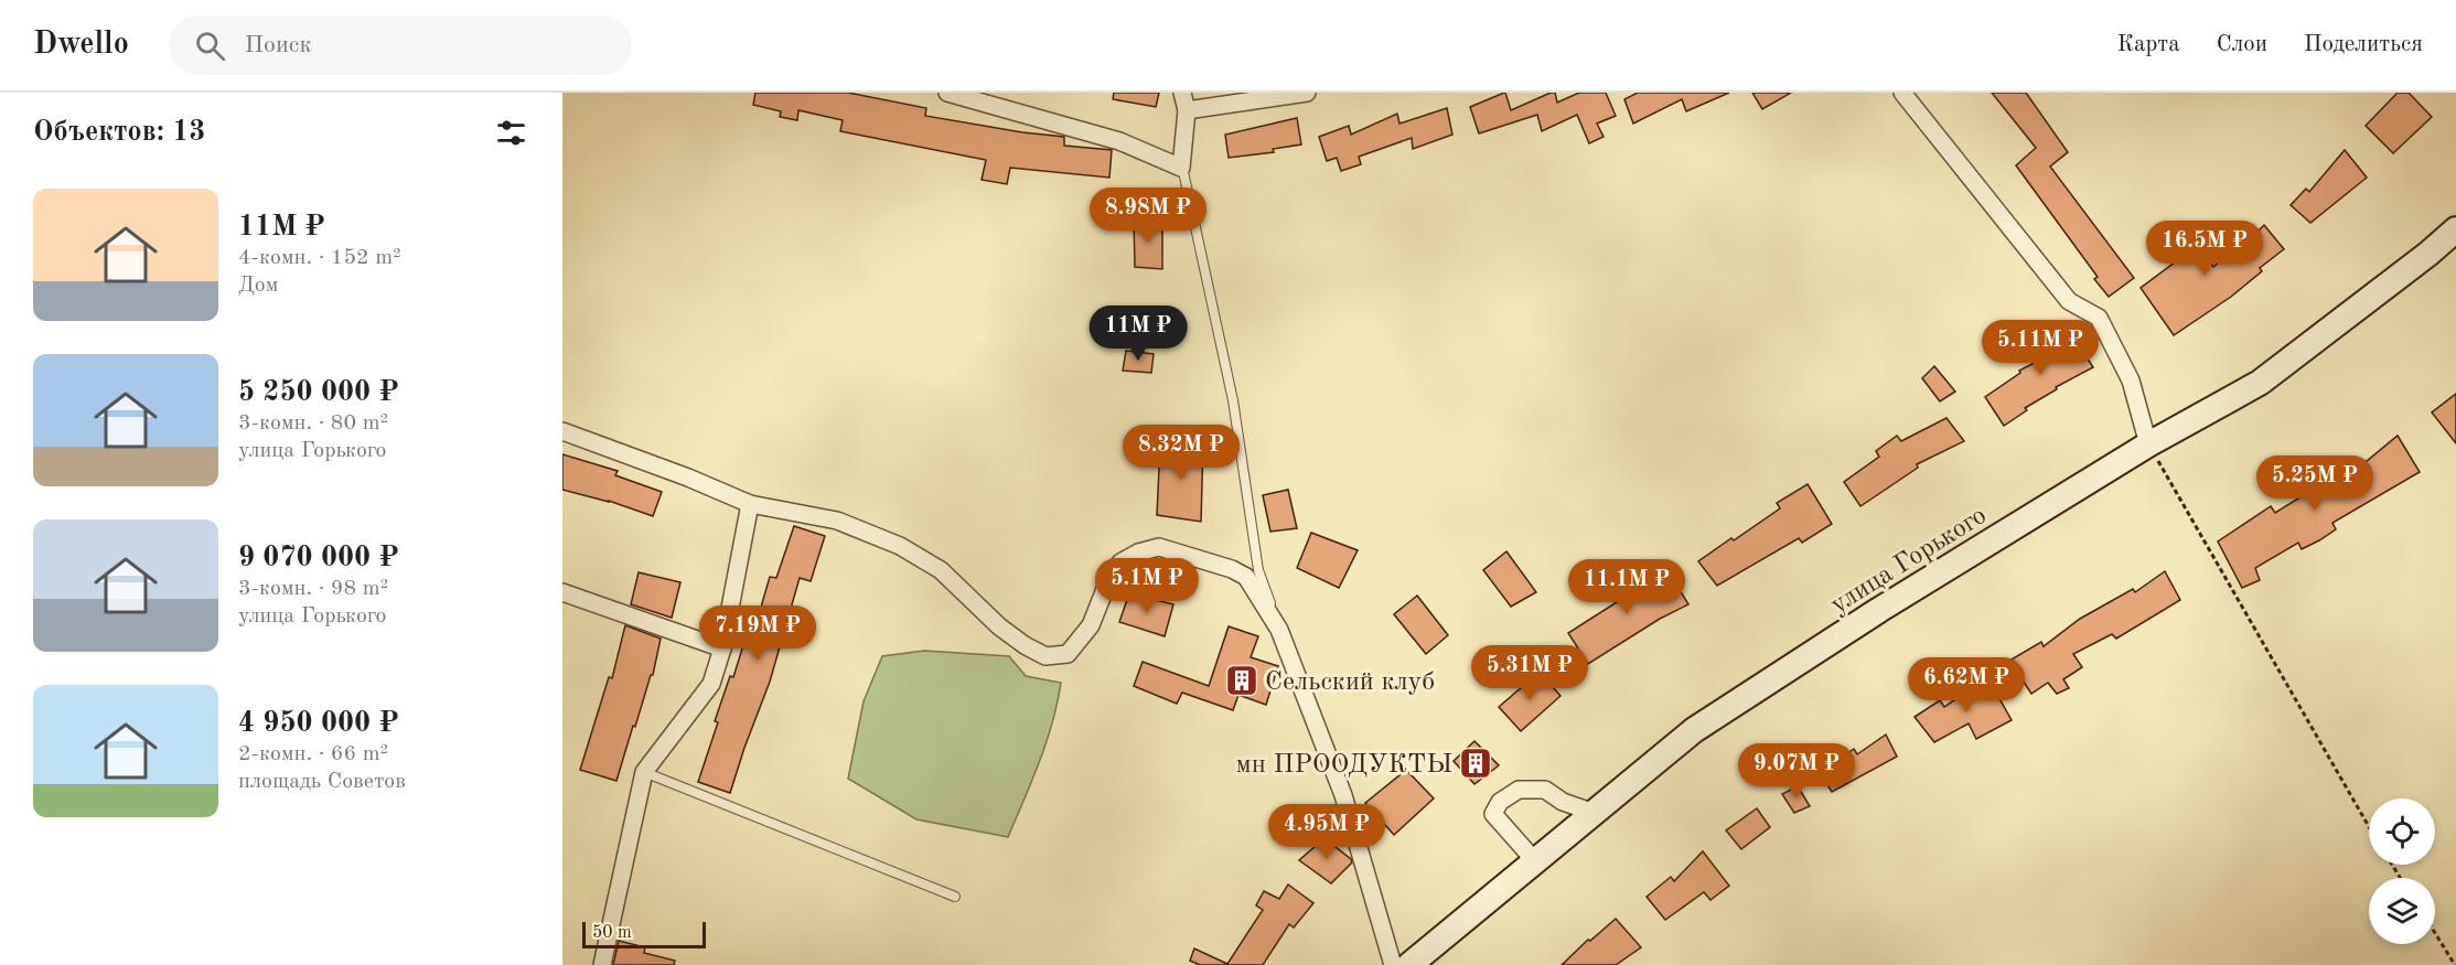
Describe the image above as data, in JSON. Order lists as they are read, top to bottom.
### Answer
{
  "streets": {
    "main road": ["улица Горького"]
  },
  "places": {
    "building": ["Сельский клуб", "мн ПРООДУКТЫ"]
  },
  "scale_bar": "50 m",
  "page": {
    "header": "Dwello",
    "search": "Поиск",
    "nav": ["Карта", "Слои", "Поделиться"],
    "heading": "Объектов: 13",
    "list": [
      {
        "name": "11M ₽",
        "note": "4-комн. · 152 m² · Дом"
      },
      {
        "name": "5 250 000 ₽",
        "note": "3-комн. · 80 m² · улица Горького"
      },
      {
        "name": "9 070 000 ₽",
        "note": "3-комн. · 98 m² · улица Горького"
      },
      {
        "name": "4 950 000 ₽",
        "note": "2-комн. · 66 m² · площадь Советов"
      }
    ],
    "price": [
      "8.98M ₽",
      "16.5M ₽",
      "11M ₽",
      "5.11M ₽",
      "8.32M ₽",
      "5.25M ₽",
      "5.1M ₽",
      "11.1M ₽",
      "7.19M ₽",
      "5.31M ₽",
      "6.62M ₽",
      "9.07M ₽",
      "4.95M ₽"
    ],
    "scale": "50 m"
  }
}
